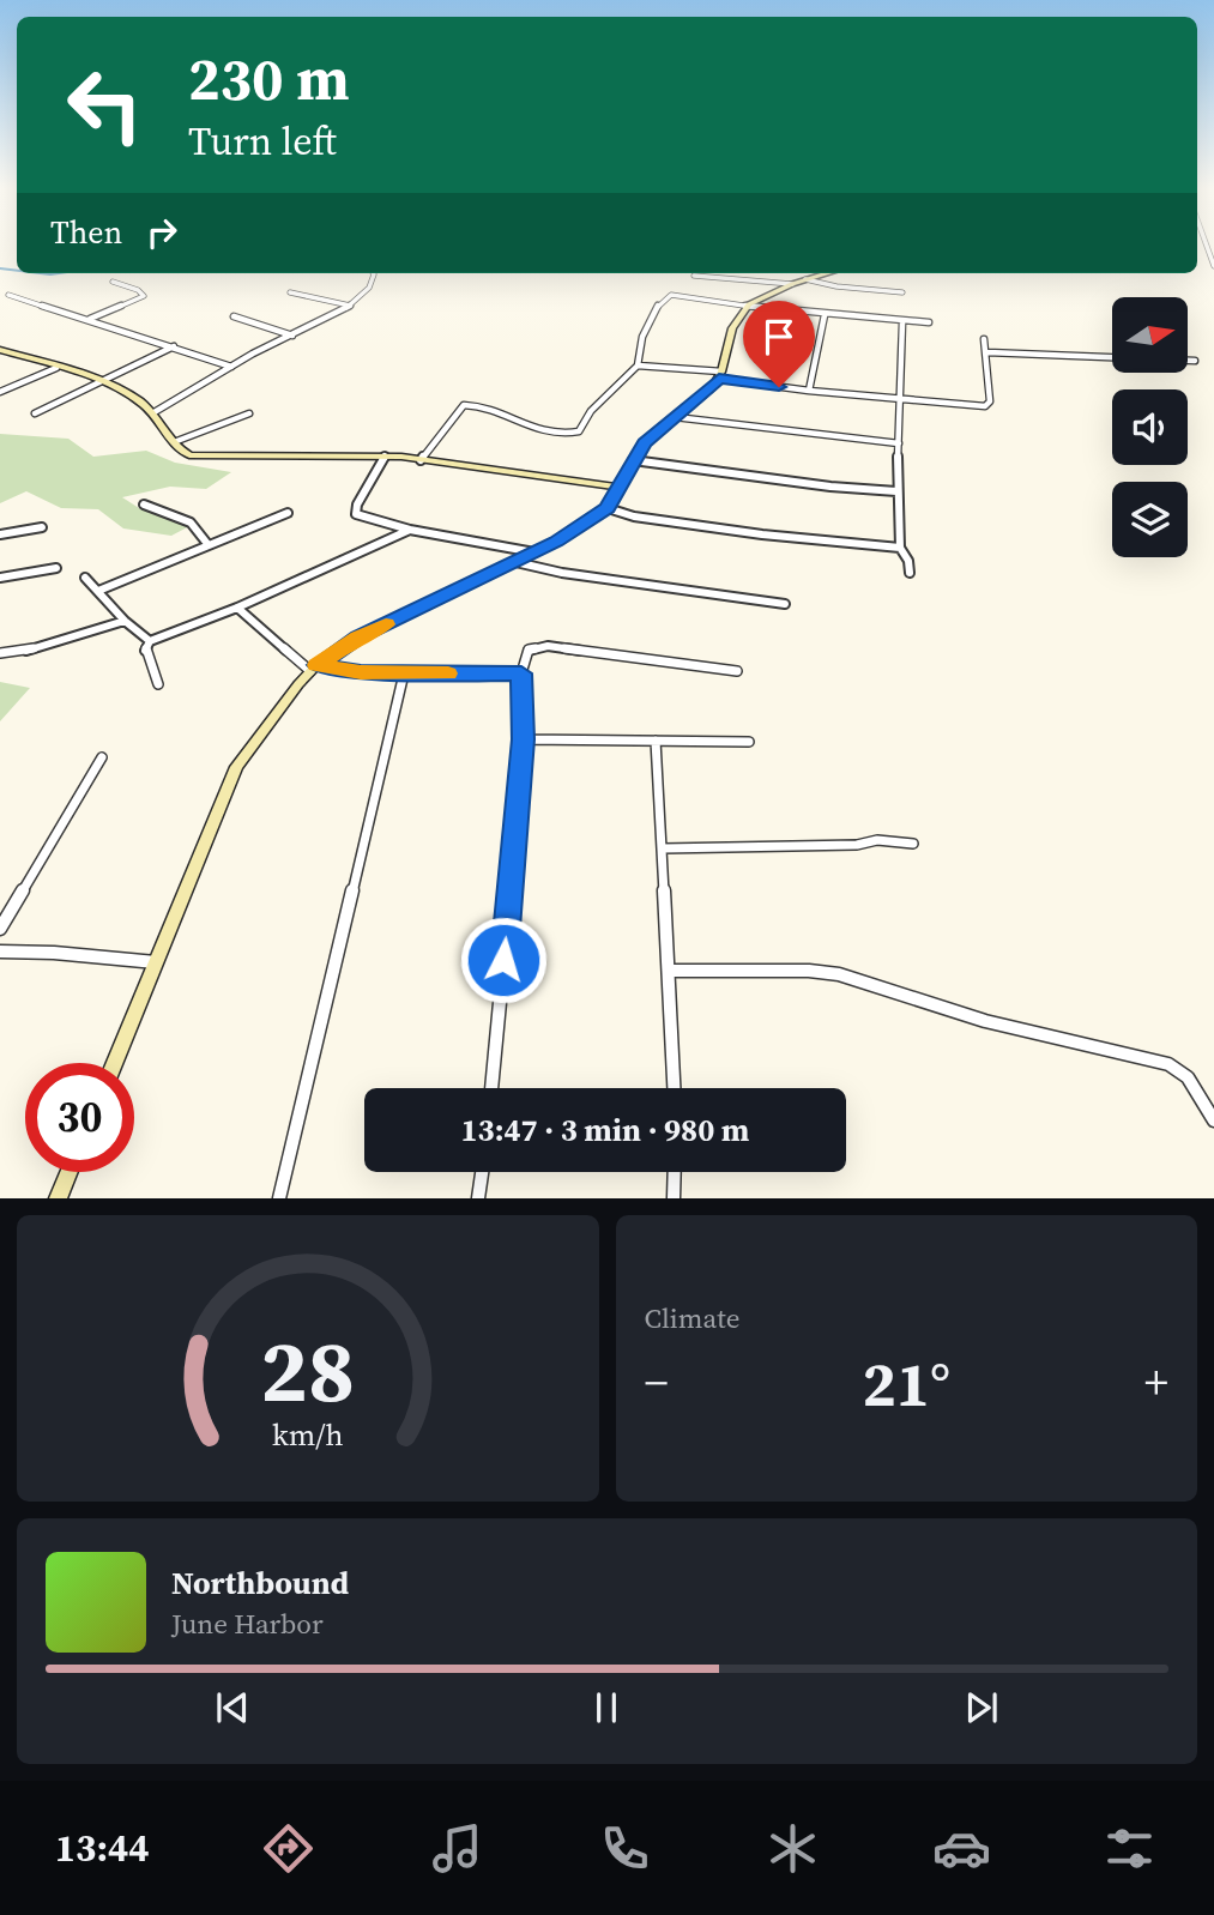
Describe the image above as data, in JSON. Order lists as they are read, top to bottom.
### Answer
{
  "north": "right",
  "page": {
    "turn": ["230 m", "Turn left"],
    "then": "Then",
    "limit": "30",
    "trip": "13:47 · 3 min · 980 m",
    "tile": "Climate",
    "heat": ["−", "21°", "+"],
    "song": ["Northbound", "June Harbor"],
    "tabs": "13:44",
    "gauge": ["28", "km/h"]
  }
}
